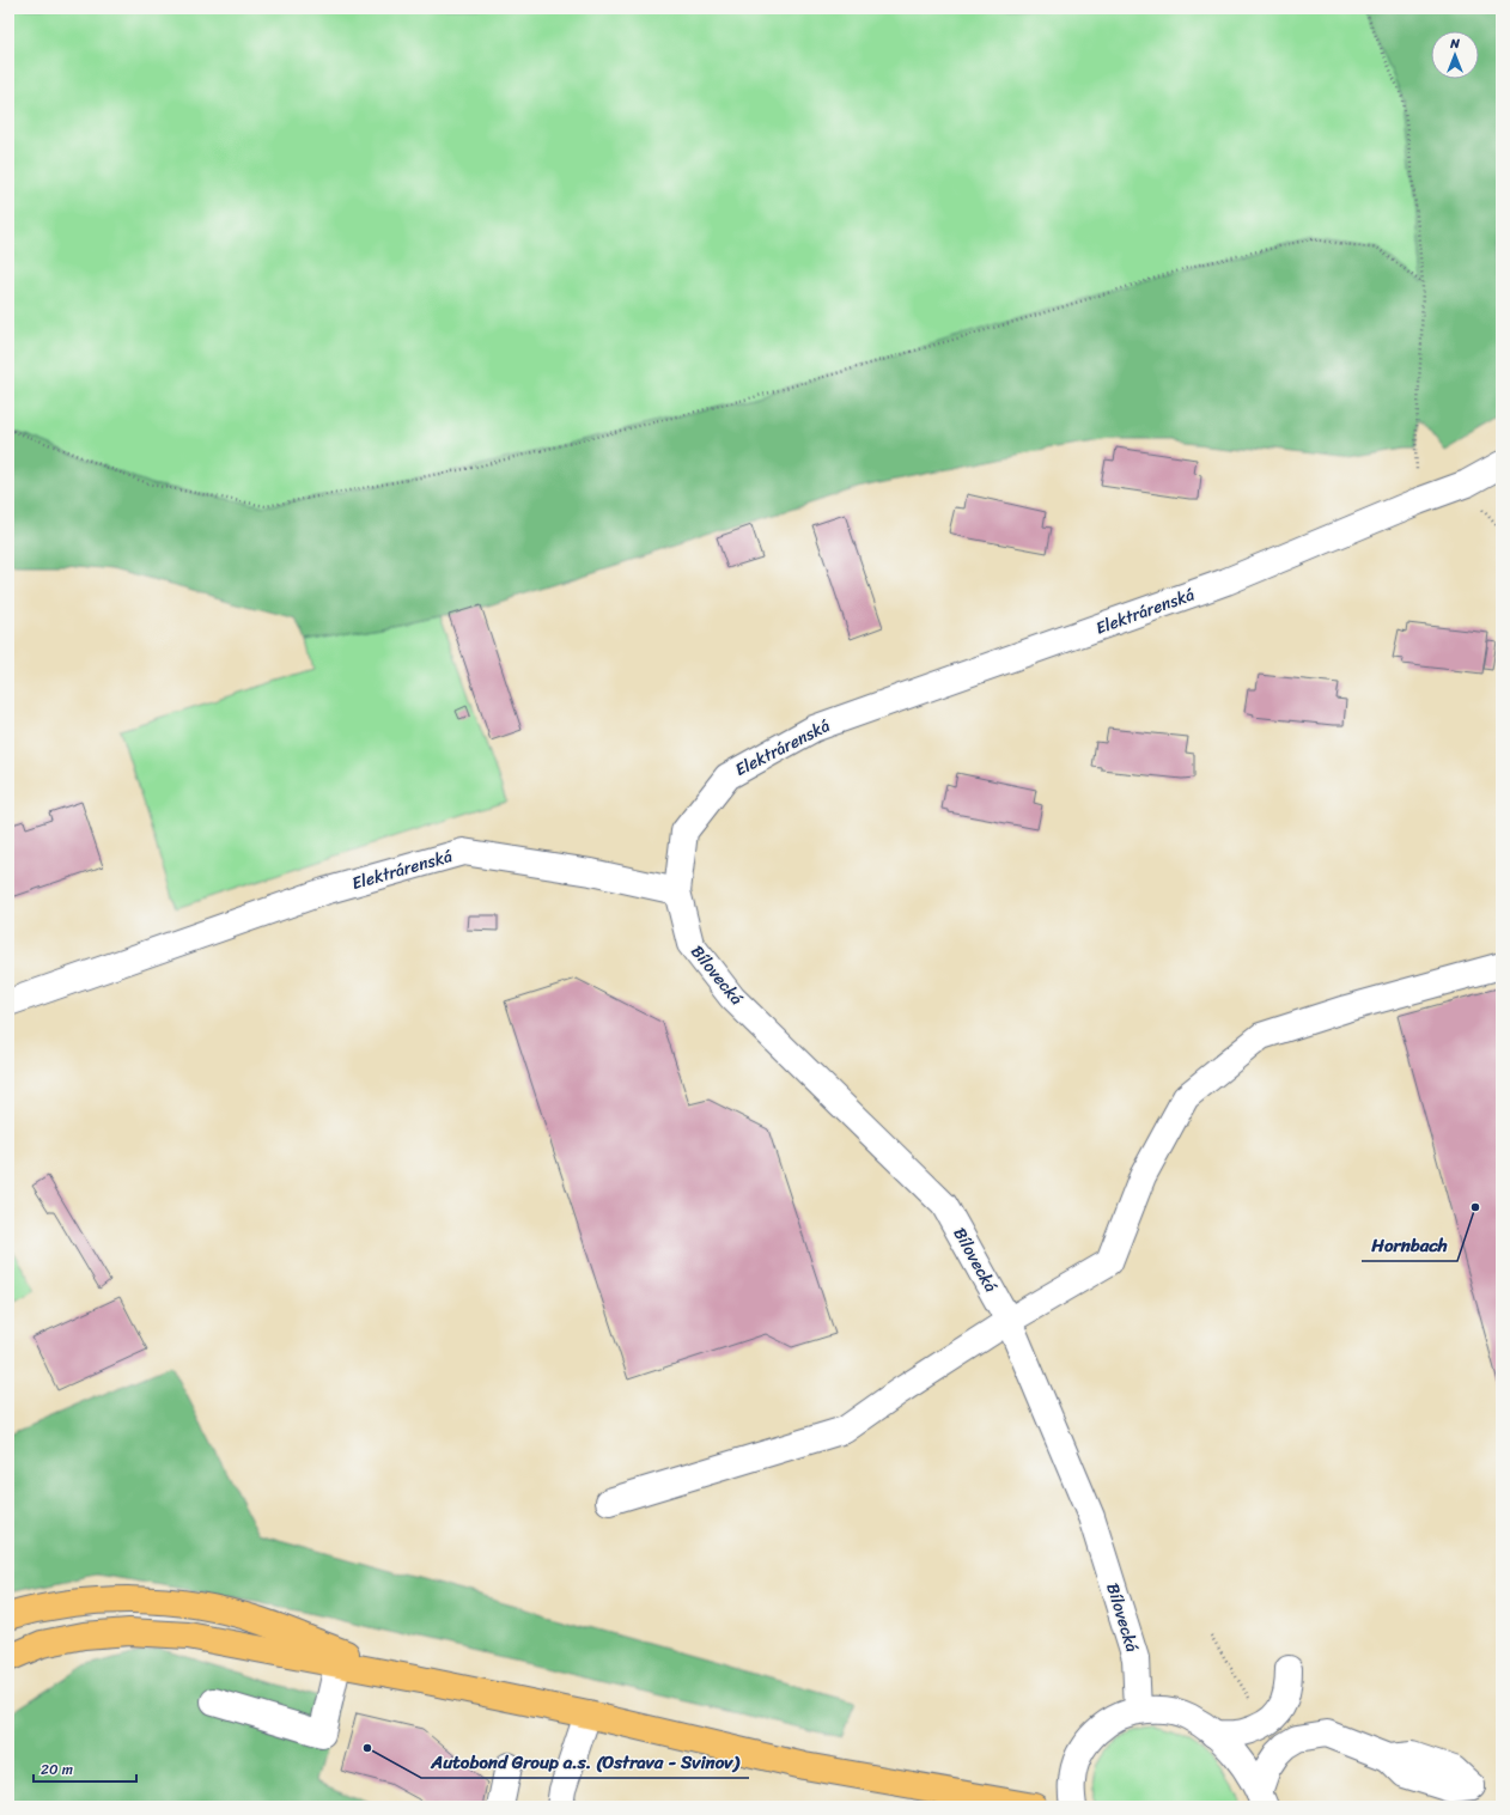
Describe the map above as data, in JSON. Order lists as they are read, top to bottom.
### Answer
{
  "streets": {
    "street": ["Elektrárenská", "Bílovecká"]
  },
  "crossings": [
    ["Elektrárenská", "Bílovecká"]
  ],
  "places": ["Hornbach", "Autobond Group a.s. (Ostrava - Svinov)"],
  "scale_bar": "20 m",
  "north": "top"
}
